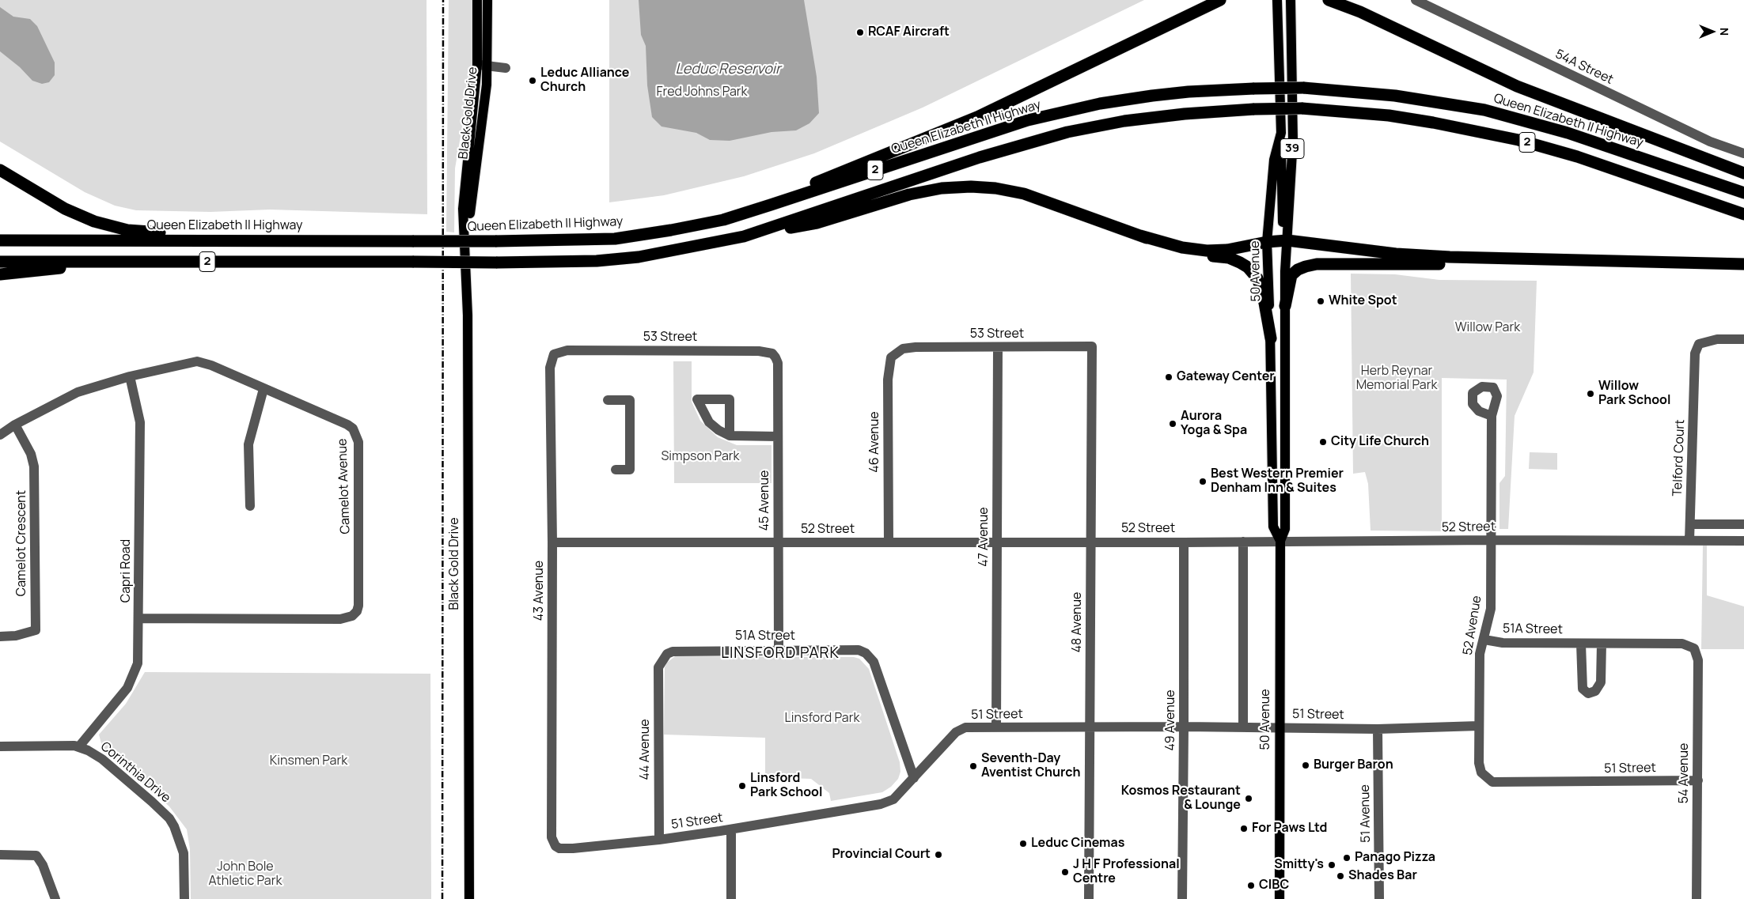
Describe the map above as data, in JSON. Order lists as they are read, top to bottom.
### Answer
{
  "streets": {
    "highway": ["Queen Elizabeth II Highway", "2"],
    "main road": ["Black Gold Drive", "39", "50 Avenue"],
    "street": [
      "54A Street",
      "53 Street",
      "46 Avenue",
      "Telford Court",
      "Camelot Avenue",
      "45 Avenue",
      "52 Street",
      "47 Avenue",
      "Camelot Crescent",
      "Capri Road",
      "43 Avenue",
      "48 Avenue",
      "52 Avenue",
      "51A Street",
      "51 Street",
      "49 Avenue",
      "44 Avenue",
      "Corinthia Drive",
      "54 Avenue",
      "51 Avenue"
    ]
  },
  "crossings": [
    ["50 Avenue", "52 Street"],
    ["50 Avenue", "51 Street"],
    ["53 Street", "46 Avenue"],
    ["53 Street", "45 Avenue"],
    ["53 Street", "47 Avenue"],
    ["53 Street", "43 Avenue"],
    ["53 Street", "48 Avenue"],
    ["46 Avenue", "52 Street"],
    ["Telford Court", "52 Street"],
    ["Camelot Avenue", "Camelot Crescent"],
    ["Camelot Avenue", "Capri Road"],
    ["45 Avenue", "52 Street"],
    ["45 Avenue", "51A Street"],
    ["52 Street", "47 Avenue"],
    ["52 Street", "43 Avenue"],
    ["52 Street", "48 Avenue"],
    ["52 Street", "52 Avenue"],
    ["52 Street", "49 Avenue"],
    ["47 Avenue", "51 Street"],
    ["Capri Road", "Corinthia Drive"],
    ["43 Avenue", "51 Street"],
    ["48 Avenue", "51 Street"],
    ["52 Avenue", "51A Street"],
    ["52 Avenue", "51 Street"],
    ["51A Street", "51 Street"],
    ["51A Street", "44 Avenue"],
    ["51A Street", "54 Avenue"],
    ["51 Street", "49 Avenue"],
    ["51 Street", "44 Avenue"],
    ["51 Street", "54 Avenue"],
    ["51 Street", "51 Avenue"]
  ],
  "districts": ["LINSFORD PARK"],
  "water": ["Leduc Reservoir"],
  "parks": [
    "Fred Johns Park",
    "Willow Park",
    "Herb Reynar Memorial Park",
    "Simpson Park",
    "Linsford Park",
    "Kinsmen Park",
    "John Bole Athletic Park"
  ],
  "places": [
    "RCAF Aircraft",
    "Leduc Alliance Church",
    "White Spot",
    "Gateway Center",
    "Willow Park School",
    "Aurora Yoga & Spa",
    "City Life Church",
    "Best Western Premier Denham Inn & Suites",
    "Burger Baron",
    "Seventh-Day Aventist Church",
    "Linsford Park School",
    "Kosmos Restaurant & Lounge",
    "For Paws Ltd",
    "Leduc Cinemas",
    "Provincial Court",
    "Panago Pizza",
    "Smitty's",
    "J H F Professional Centre",
    "Shades Bar",
    "CIBC"
  ],
  "north": "right"
}
